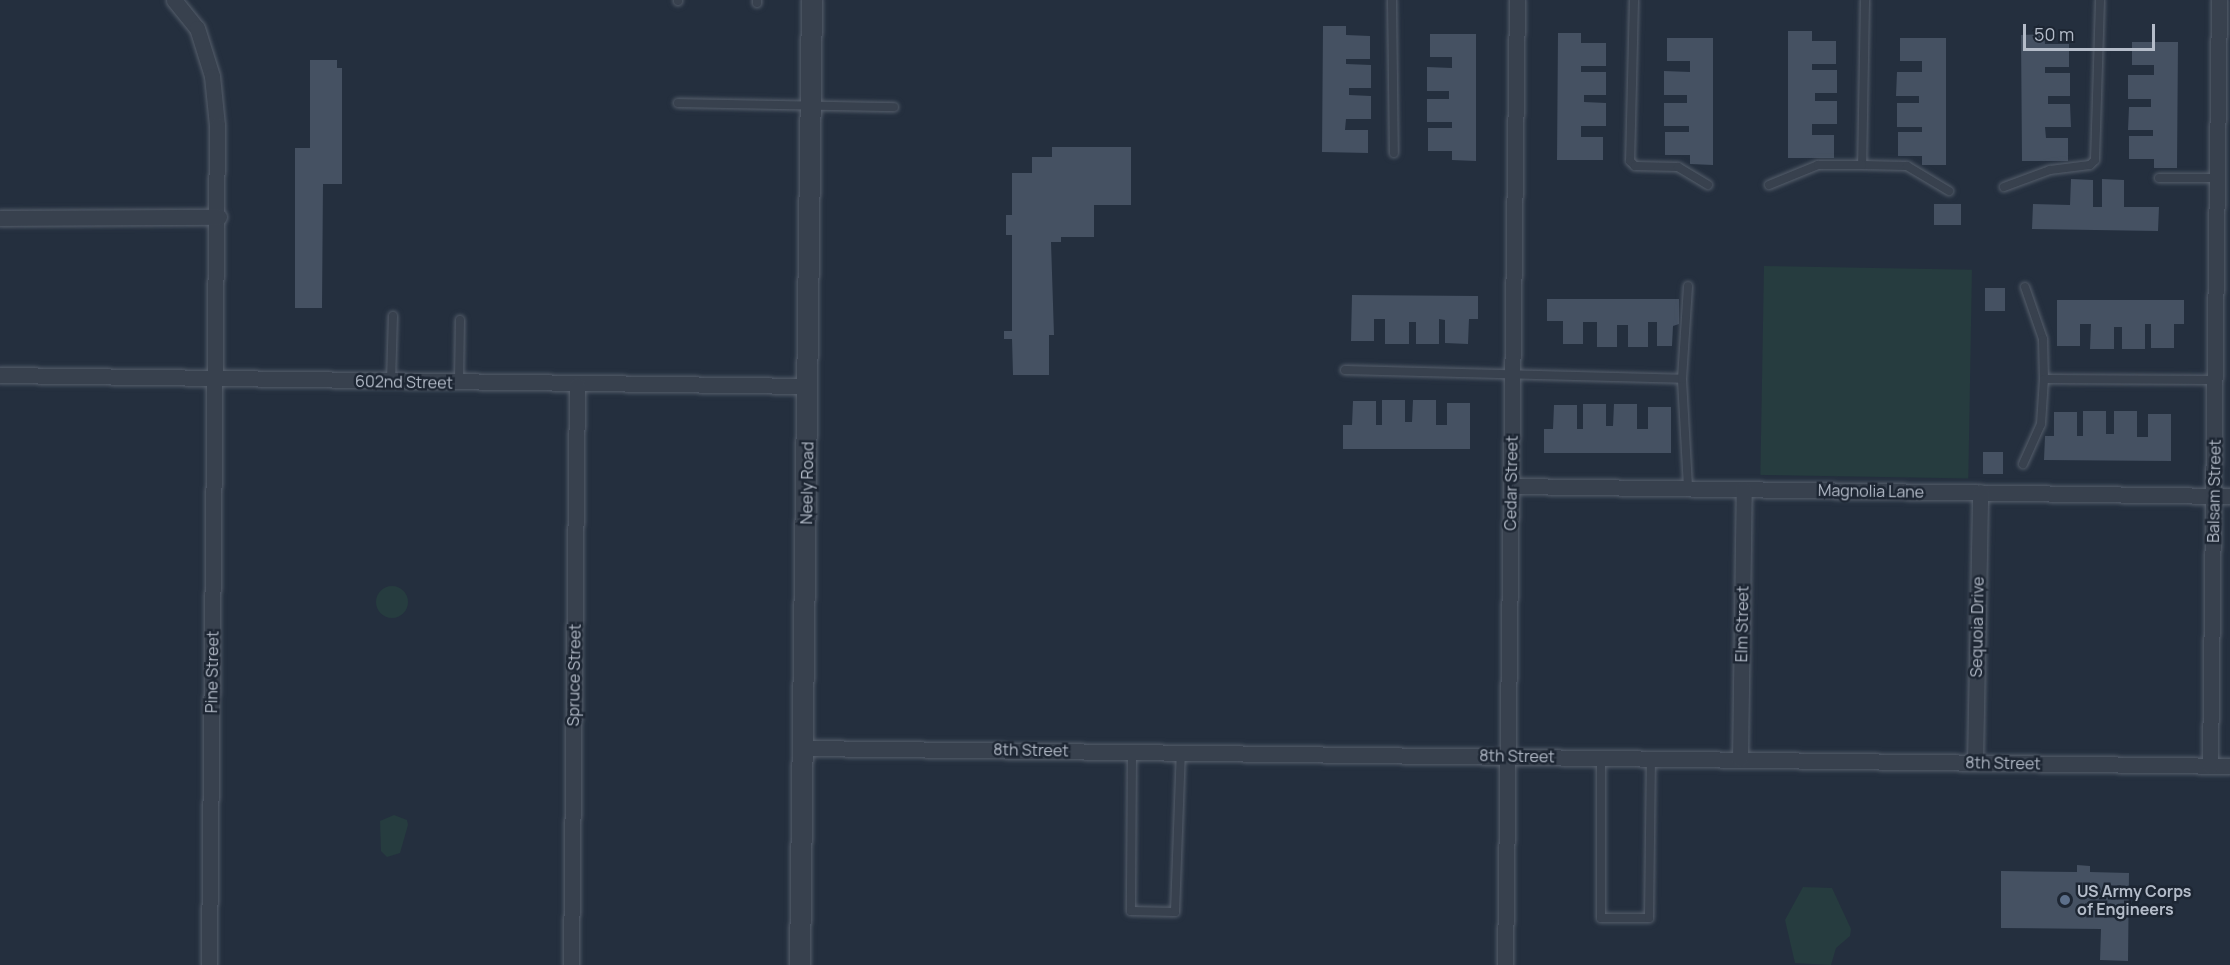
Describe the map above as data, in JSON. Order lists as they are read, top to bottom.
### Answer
{
  "streets": {
    "street": [
      "602nd Street",
      "Neely Road",
      "Cedar Street",
      "Magnolia Lane",
      "Balsam Street",
      "Elm Street",
      "Sequoia Drive",
      "Pine Street",
      "Spruce Street",
      "8th Street"
    ]
  },
  "crossings": [
    ["602nd Street", "Neely Road"],
    ["602nd Street", "Pine Street"],
    ["602nd Street", "Spruce Street"],
    ["Neely Road", "8th Street"],
    ["Cedar Street", "Magnolia Lane"],
    ["Cedar Street", "8th Street"],
    ["Magnolia Lane", "Balsam Street"],
    ["Magnolia Lane", "Elm Street"],
    ["Magnolia Lane", "Sequoia Drive"],
    ["Balsam Street", "8th Street"],
    ["Elm Street", "8th Street"],
    ["Sequoia Drive", "8th Street"]
  ],
  "places": ["US Army Corps of Engineers"],
  "scale_bar": "50 m"
}
